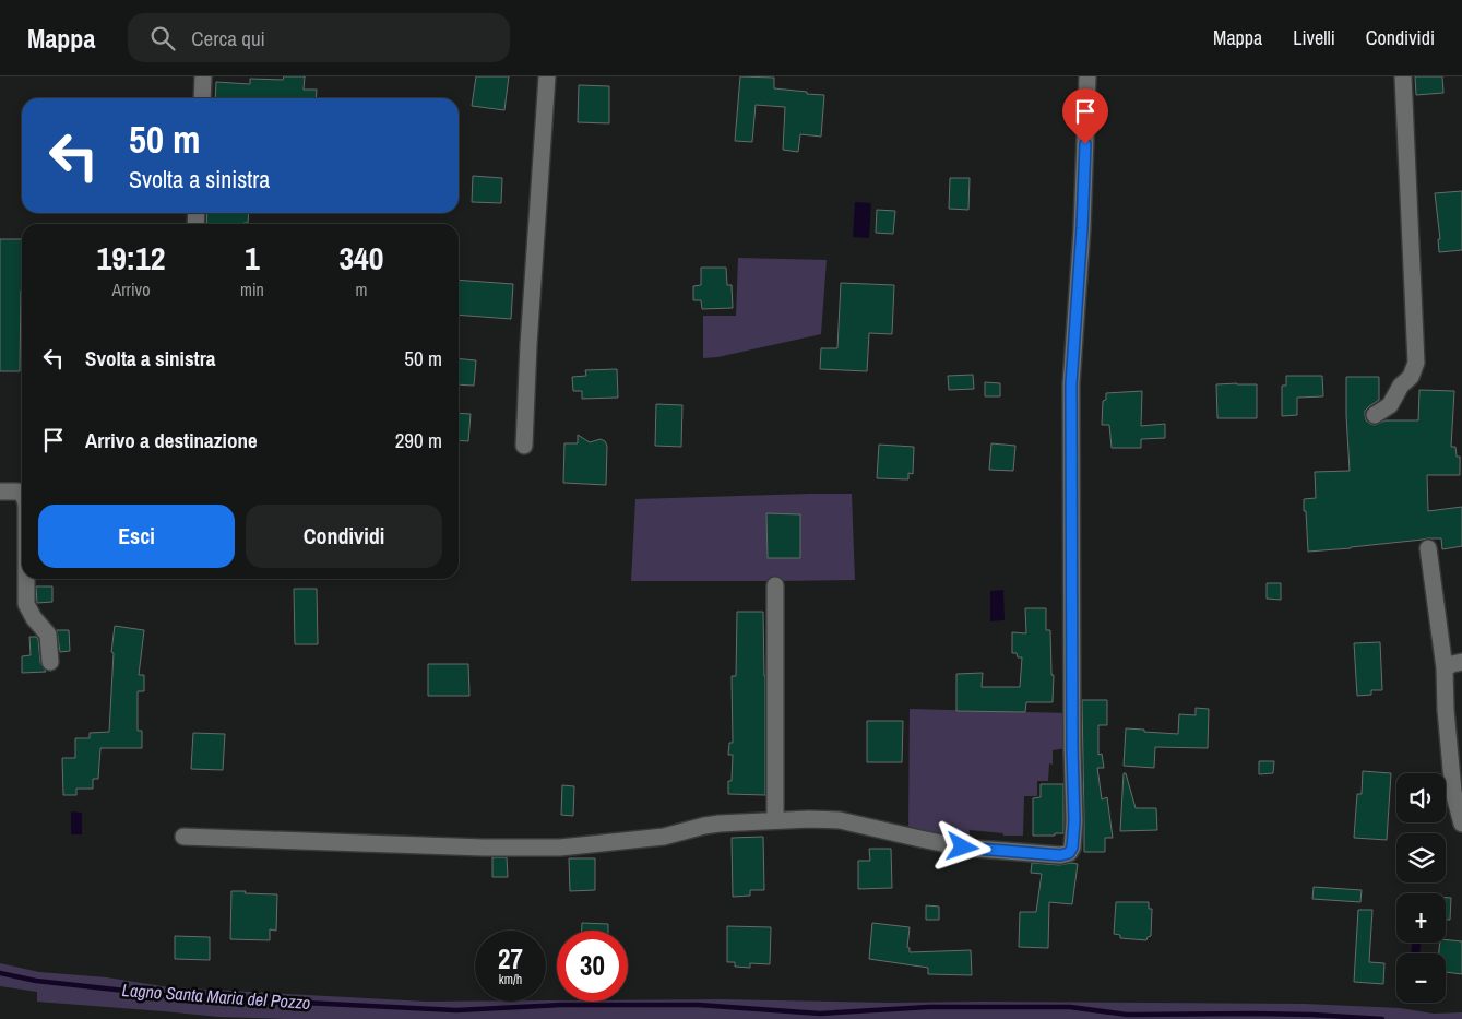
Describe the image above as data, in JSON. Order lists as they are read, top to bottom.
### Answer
{
  "water": ["Lagno Santa Maria del Pozzo"],
  "page": {
    "header": "Mappa",
    "search": "Cerca qui",
    "nav": ["Mappa", "Livelli", "Condividi"],
    "turn": ["50 m", "Svolta a sinistra"],
    "eta": [
      "19:12",
      "Arrivo",
      "1",
      "min",
      "340",
      "m"
    ],
    "list": [
      {
        "name": "Svolta a sinistra",
        "value": "50 m"
      },
      {
        "name": "Arrivo a destinazione",
        "value": "290 m"
      }
    ],
    "buttons": ["Esci", "Condividi"],
    "map_buttons": ["+", "−"],
    "speed": "27 km/h",
    "limit": "30"
  }
}
